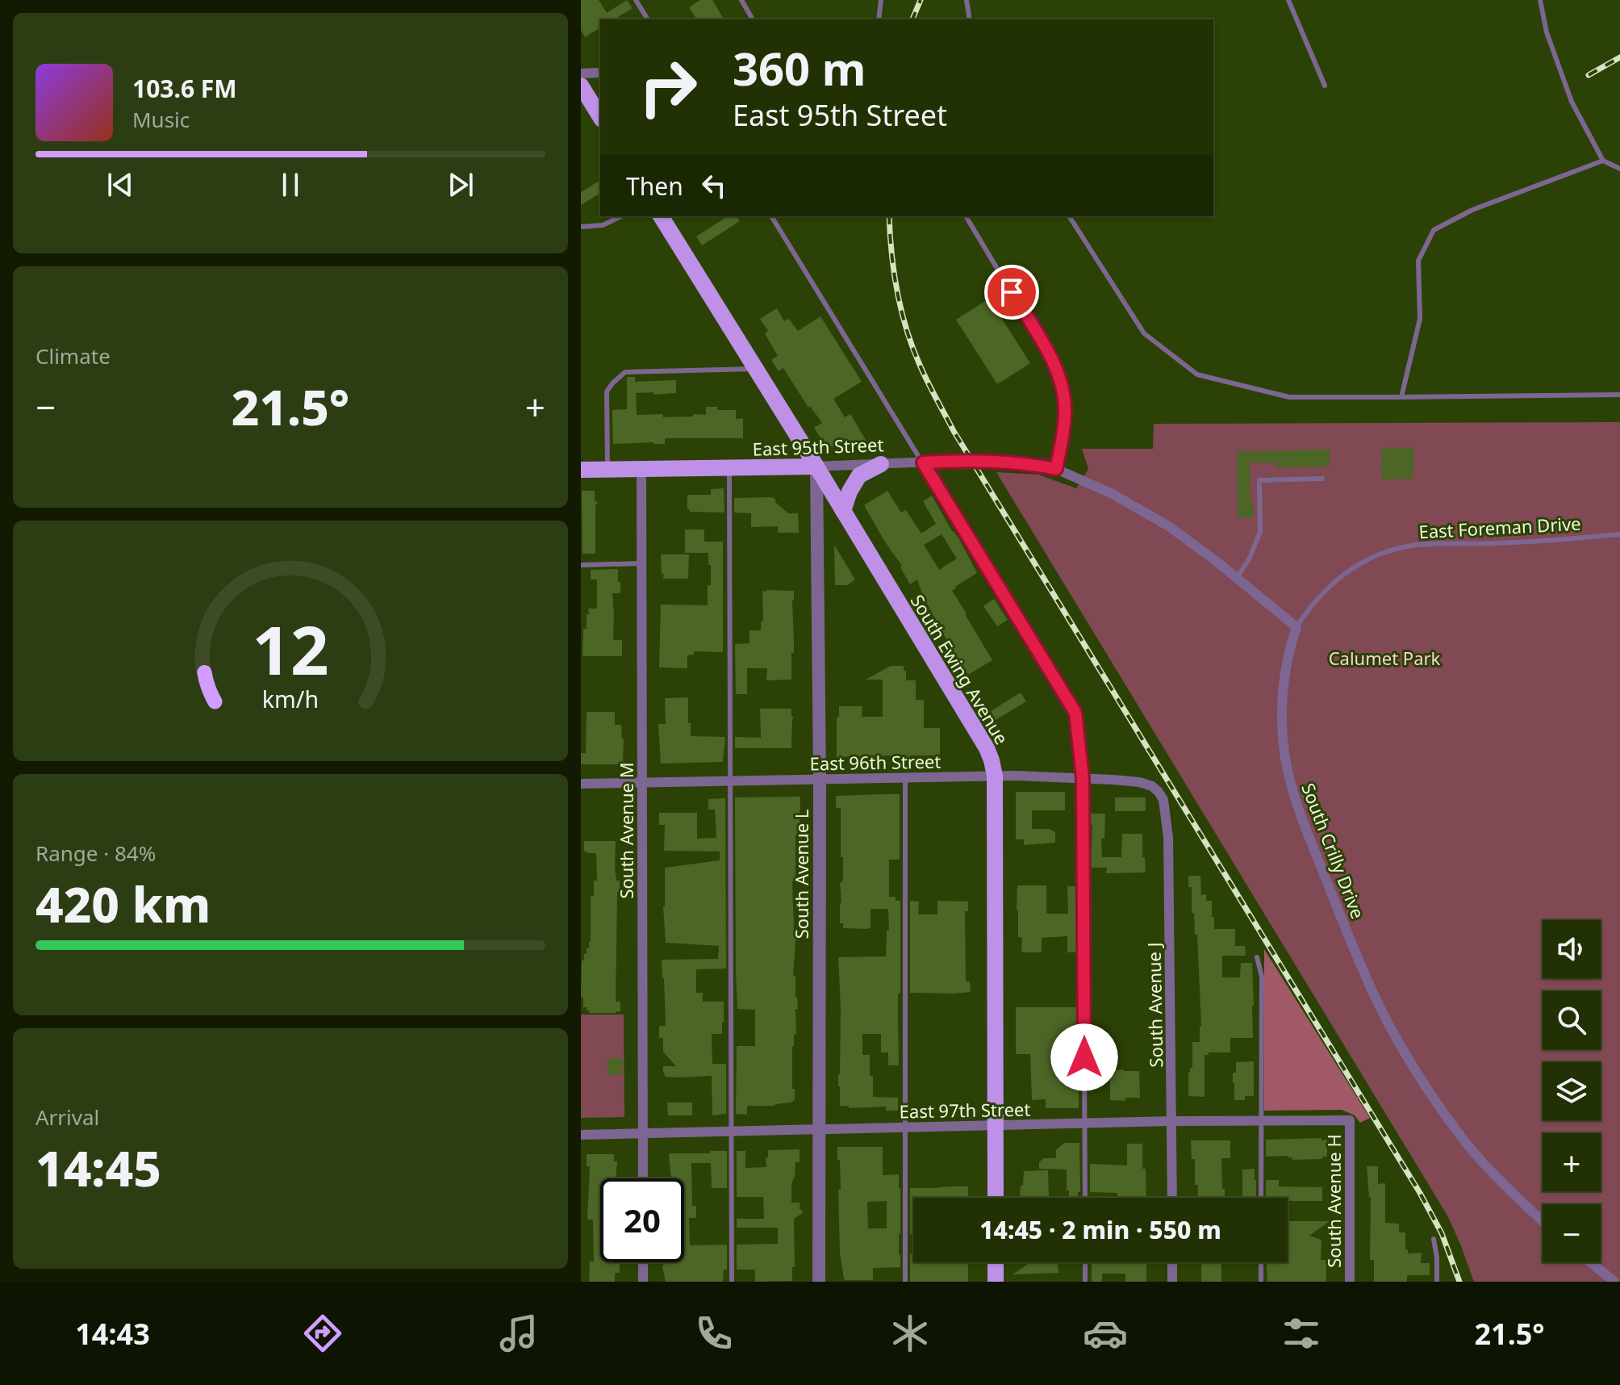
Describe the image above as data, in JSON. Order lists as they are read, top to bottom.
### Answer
{
  "streets": {
    "main road": ["East 95th Street", "South Ewing Avenue"],
    "street": [
      "East 96th Street",
      "South Avenue M",
      "South Crilly Drive",
      "South Avenue L",
      "South Avenue J",
      "East 97th Street",
      "South Avenue H"
    ],
    "lane": ["East Foreman Drive"]
  },
  "crossings": [
    ["East 95th Street", "South Ewing Avenue"],
    ["East 95th Street", "South Avenue M"],
    ["East 95th Street", "South Avenue L"],
    ["East Foreman Drive", "South Crilly Drive"],
    ["South Ewing Avenue", "East 96th Street"],
    ["South Ewing Avenue", "South Avenue L"],
    ["South Ewing Avenue", "East 97th Street"],
    ["East 96th Street", "South Avenue M"],
    ["East 96th Street", "South Avenue L"],
    ["East 96th Street", "South Avenue J"],
    ["South Avenue M", "East 97th Street"],
    ["South Avenue L", "East 97th Street"],
    ["South Avenue J", "East 97th Street"],
    ["East 97th Street", "South Avenue H"]
  ],
  "parks": ["Calumet Park"],
  "page": {
    "turn": ["360 m", "East 95th Street"],
    "song": ["103.6 FM", "Music"],
    "then": "Then",
    "tile": [
      "Climate",
      ["Range · 84%", "420 km"],
      ["Arrival", "14:45"]
    ],
    "heat": ["−", "21.5°", "+"],
    "map_buttons": ["+", "−"],
    "limit": "20",
    "trip": "14:45 · 2 min · 550 m",
    "tabs": ["14:43", "21.5°"],
    "gauge": ["12", "km/h"]
  }
}
